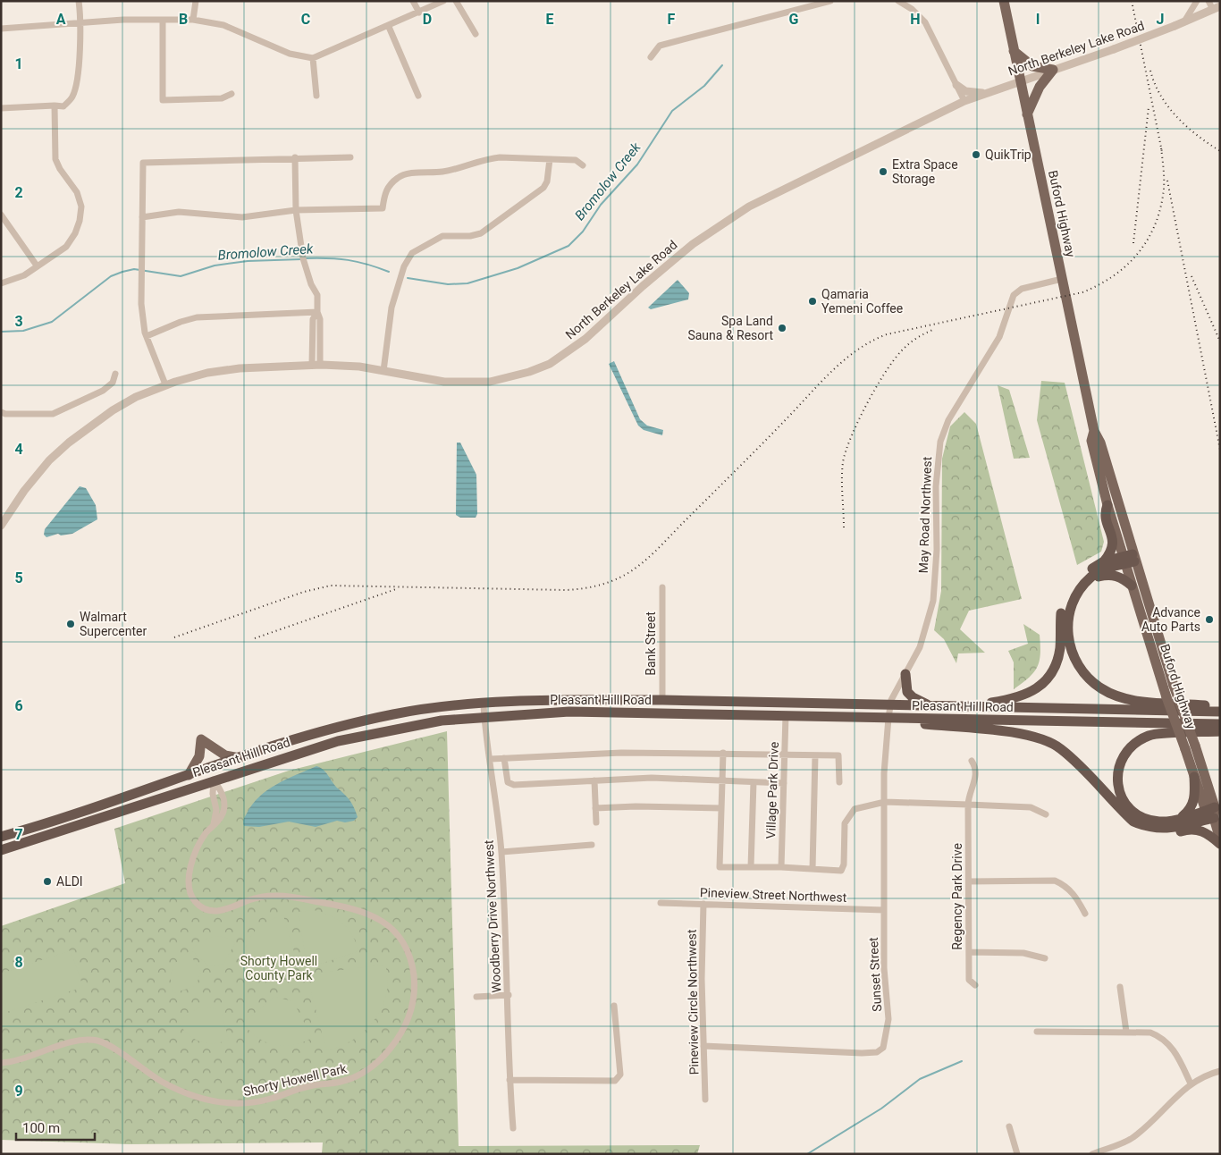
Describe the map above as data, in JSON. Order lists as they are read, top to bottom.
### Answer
{
  "streets": {
    "highway": ["Pleasant Hill Road"],
    "main road": ["Buford Highway"],
    "street": [
      "North Berkeley Lake Road",
      "May Road Northwest",
      "Bank Street",
      "Village Park Drive",
      "Pineview Street Northwest",
      "Regency Park Drive",
      "Woodberry Drive Northwest",
      "Sunset Street",
      "Pineview Circle Northwest",
      "Shorty Howell Park"
    ]
  },
  "crossings": [
    ["North Berkeley Lake Road", "Buford Highway"],
    ["Buford Highway", "May Road Northwest"],
    ["May Road Northwest", "Pleasant Hill Road"],
    ["May Road Northwest", "Sunset Street"],
    ["Bank Street", "Pleasant Hill Road"],
    ["Pleasant Hill Road", "Village Park Drive"],
    ["Pleasant Hill Road", "Woodberry Drive Northwest"],
    ["Pleasant Hill Road", "Sunset Street"],
    ["Pleasant Hill Road", "Shorty Howell Park"],
    ["Pineview Street Northwest", "Sunset Street"],
    ["Pineview Street Northwest", "Pineview Circle Northwest"],
    ["Sunset Street", "Pineview Circle Northwest"]
  ],
  "water": ["Bromolow Creek"],
  "parks": ["Shorty Howell County Park"],
  "places": [
    "QuikTrip",
    "Extra Space Storage",
    "Qamaria Yemeni Coffee",
    "Spa Land Sauna & Resort",
    "Advance Auto Parts",
    "Walmart Supercenter",
    "ALDI"
  ],
  "scale_bar": "100 m",
  "grid": {
    "columns": [
      "A",
      "B",
      "C",
      "D",
      "E",
      "F",
      "G",
      "H",
      "I",
      "J"
    ],
    "rows": [
      "1",
      "2",
      "3",
      "4",
      "5",
      "6",
      "7",
      "8",
      "9"
    ]
  }
}
